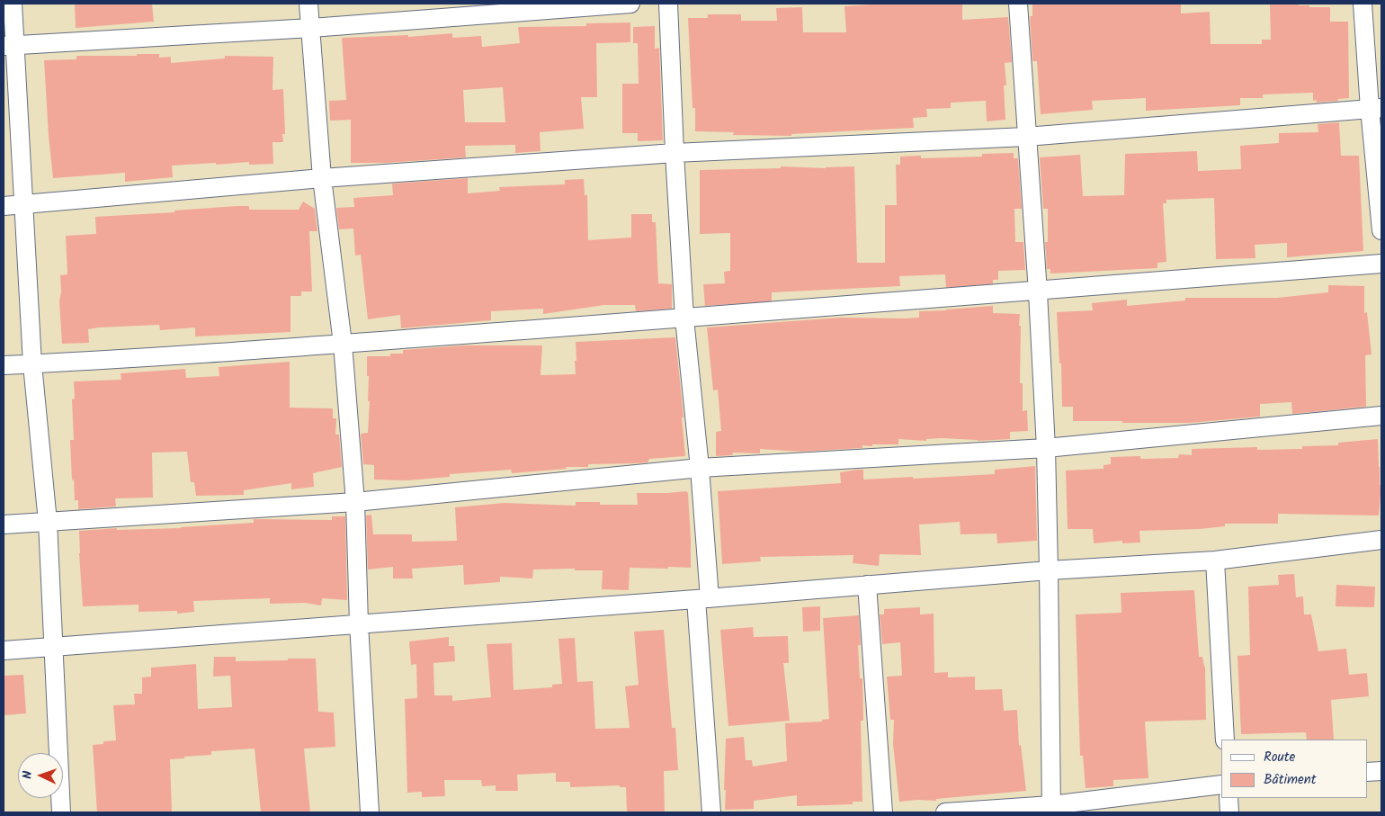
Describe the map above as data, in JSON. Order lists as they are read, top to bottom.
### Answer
{
  "legend": ["Route", "Bâtiment"],
  "north": "left"
}
